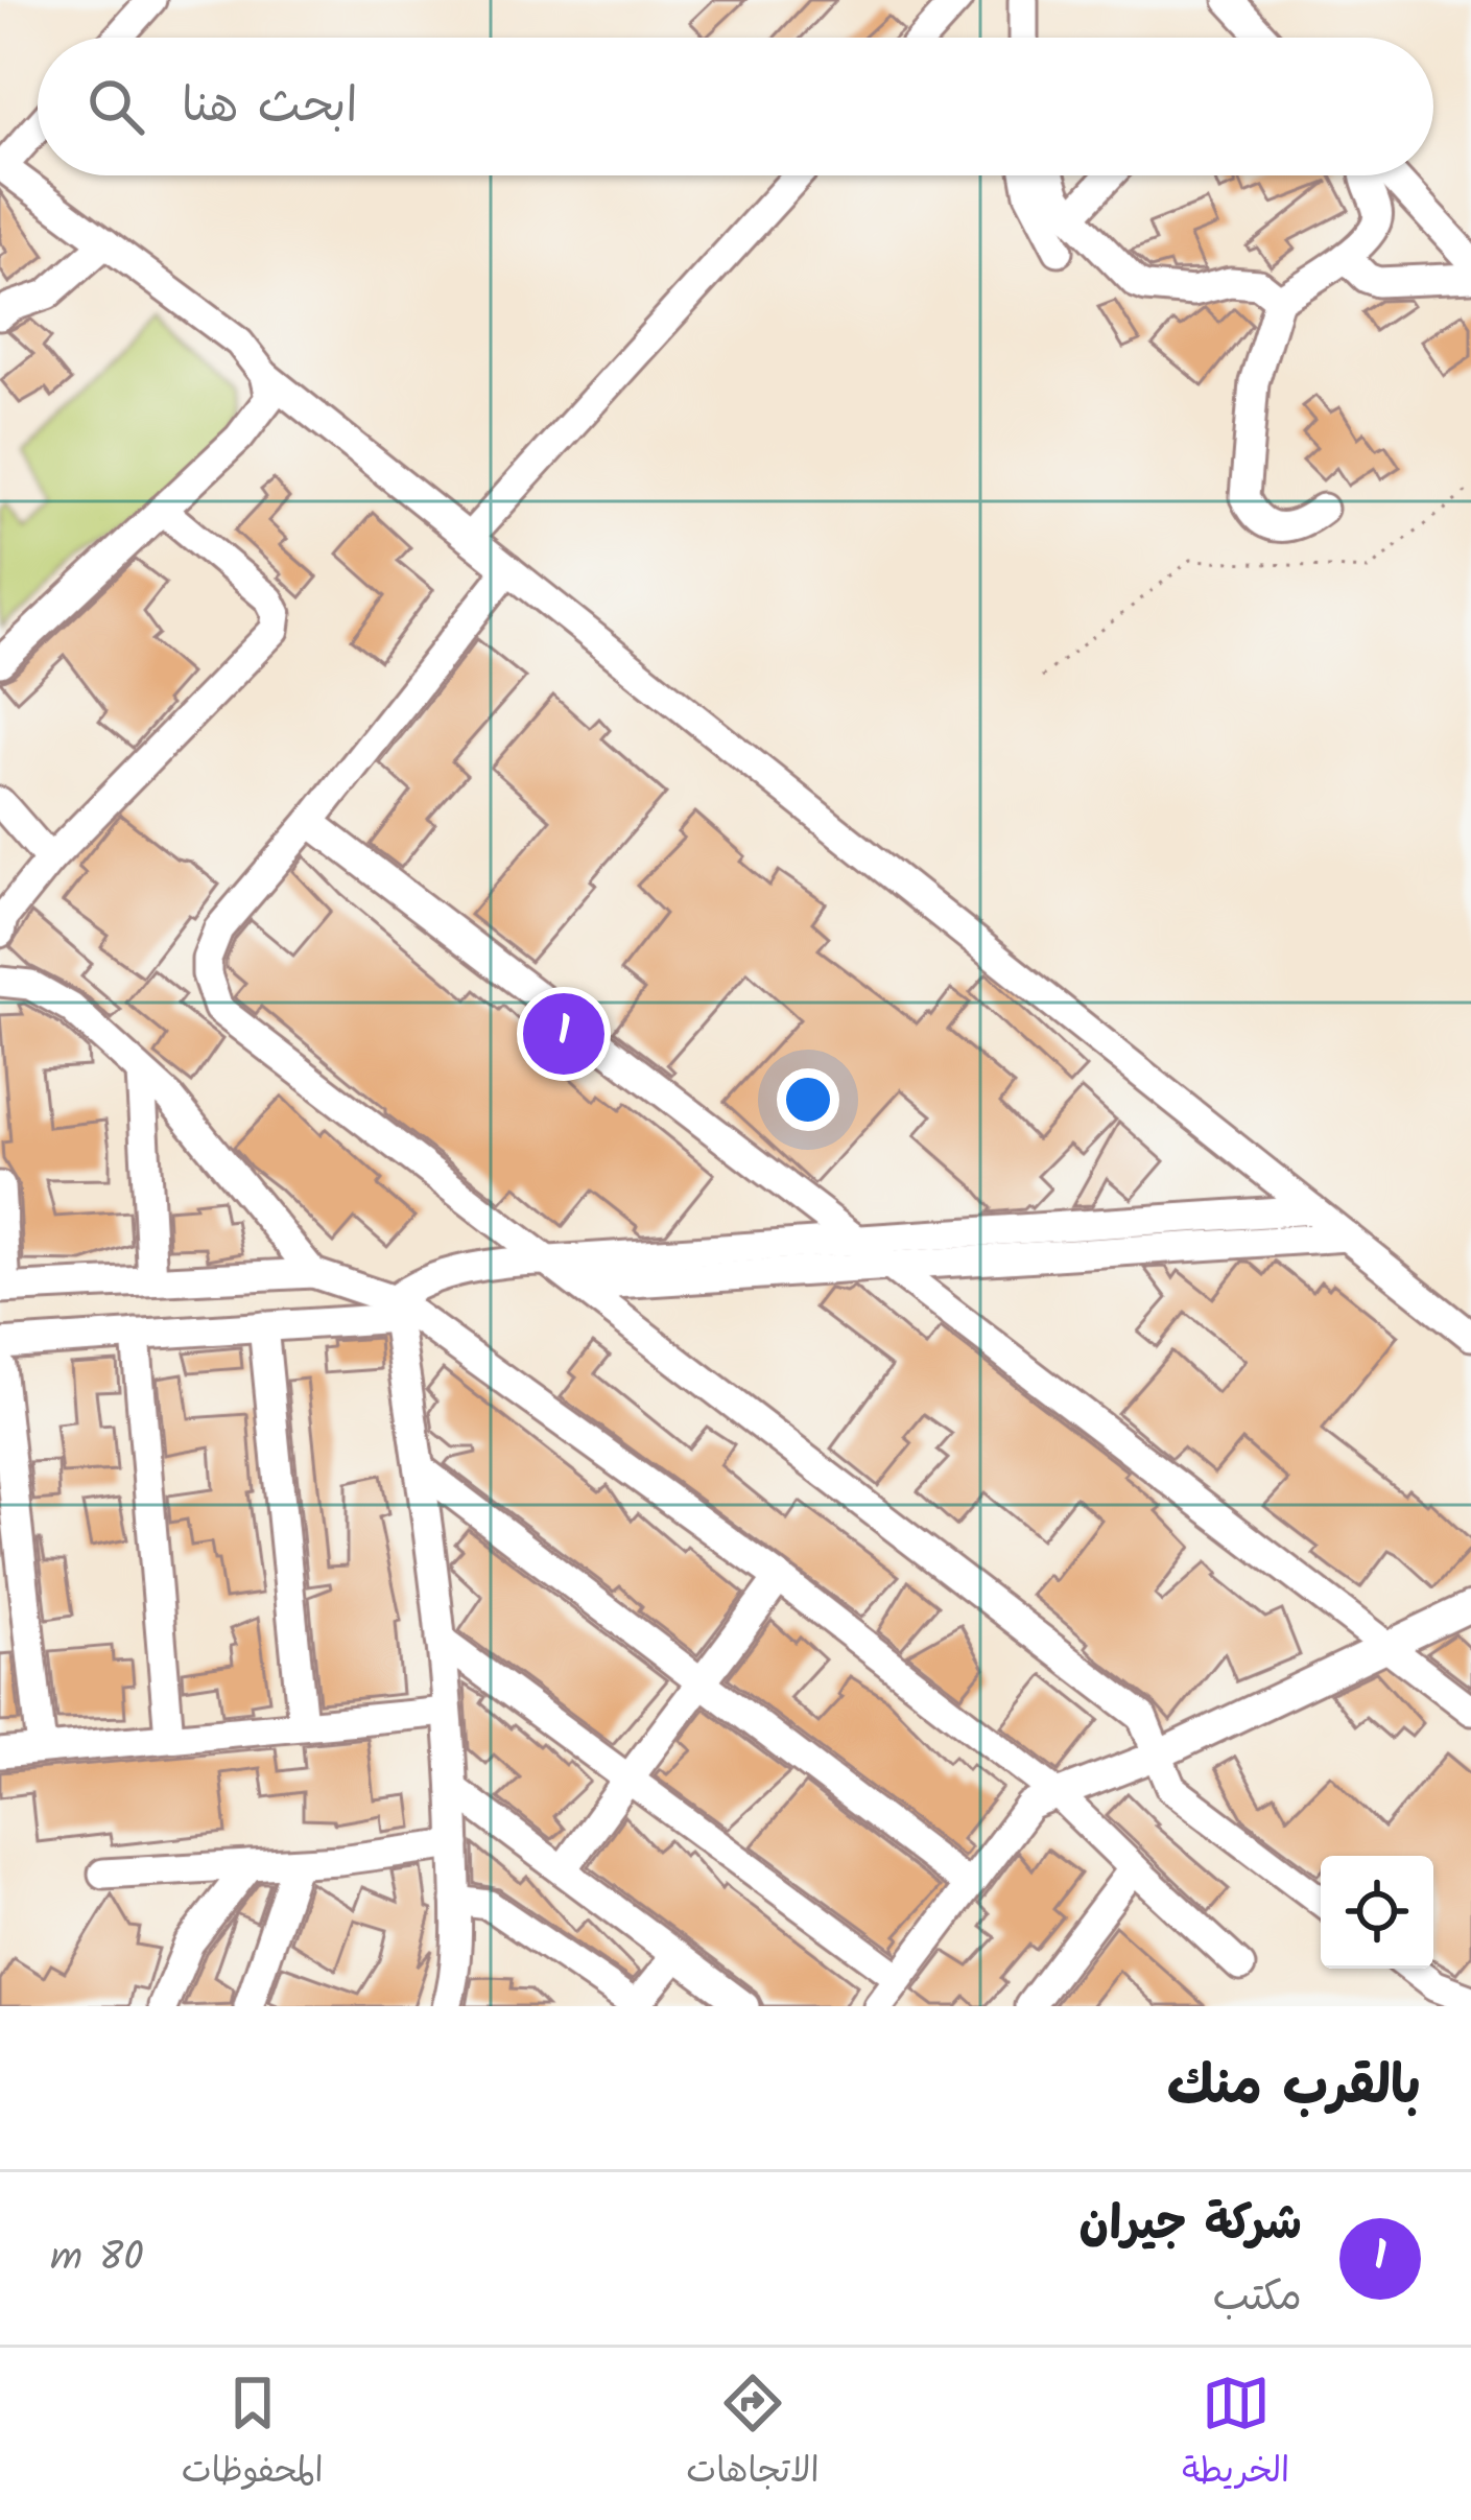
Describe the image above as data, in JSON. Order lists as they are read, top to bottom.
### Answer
{
  "page": {
    "search": "ابحث هنا",
    "pins": "1",
    "heading": "بالقرب منك",
    "list": [
      {
        "mark": "1",
        "name": "شركة جيران",
        "note": "مكتب",
        "value": "80 m"
      }
    ],
    "nav": ["الخريطة", "الاتجاهات", "المحفوظات"]
  }
}
